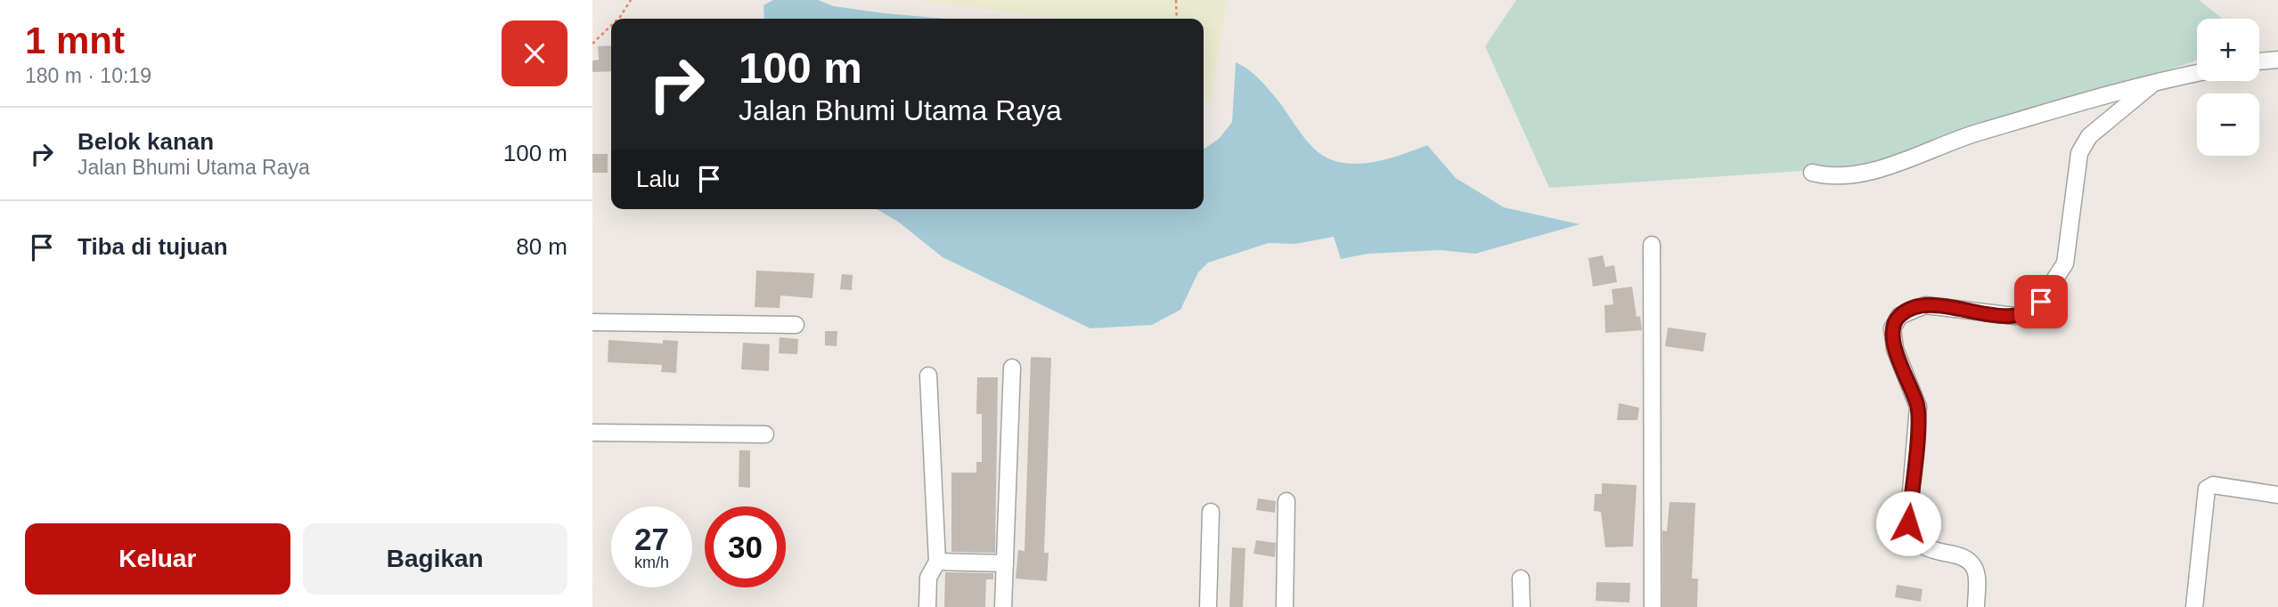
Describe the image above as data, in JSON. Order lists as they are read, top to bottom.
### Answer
{
  "page": {
    "heading": ["1 mnt", "180 m · 10:19"],
    "map_buttons": ["+", "−"],
    "turn": ["100 m", "Jalan Bhumi Utama Raya"],
    "list": [
      {
        "name": "Belok kanan",
        "note": "Jalan Bhumi Utama Raya",
        "value": "100 m"
      },
      {
        "name": "Tiba di tujuan",
        "value": "80 m"
      }
    ],
    "then": "Lalu",
    "speed": "27 km/h",
    "limit": "30",
    "buttons": ["Keluar", "Bagikan"]
  }
}
